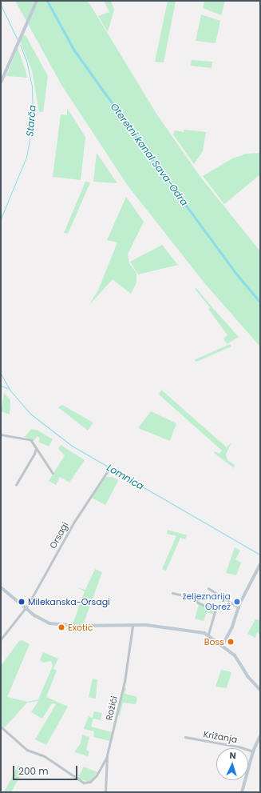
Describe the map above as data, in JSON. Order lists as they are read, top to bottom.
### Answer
{
  "streets": {
    "street": ["Orsagi", "Rožići", "Križanja"]
  },
  "water": ["Starča", "Oteretni kanal Sava-Odra", "Lomnica"],
  "places": [
    "Milekanska-Orsagi",
    "željeznarija Obrež",
    "Exotic",
    "Boss"
  ],
  "scale_bar": "200 m",
  "north": "top"
}
